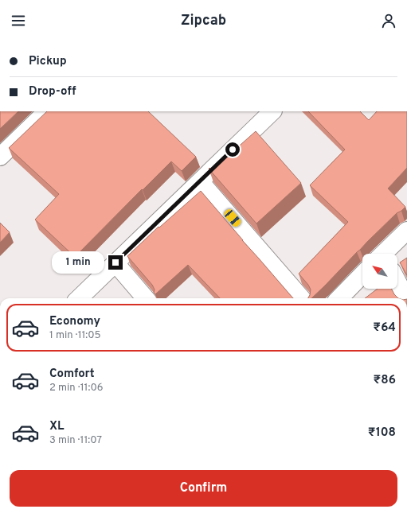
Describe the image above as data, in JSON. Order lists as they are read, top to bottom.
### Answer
{
  "north": "top left",
  "page": {
    "header": "Zipcab",
    "banner": ["Pickup", "Drop-off"],
    "bubble": "1 min",
    "list": [
      {
        "name": "Economy",
        "note": "1 min · 11:05",
        "value": "₹64"
      },
      {
        "name": "Comfort",
        "note": "2 min · 11:06",
        "value": "₹86"
      },
      {
        "name": "XL",
        "note": "3 min · 11:07",
        "value": "₹108"
      }
    ],
    "buttons": "Confirm"
  }
}
